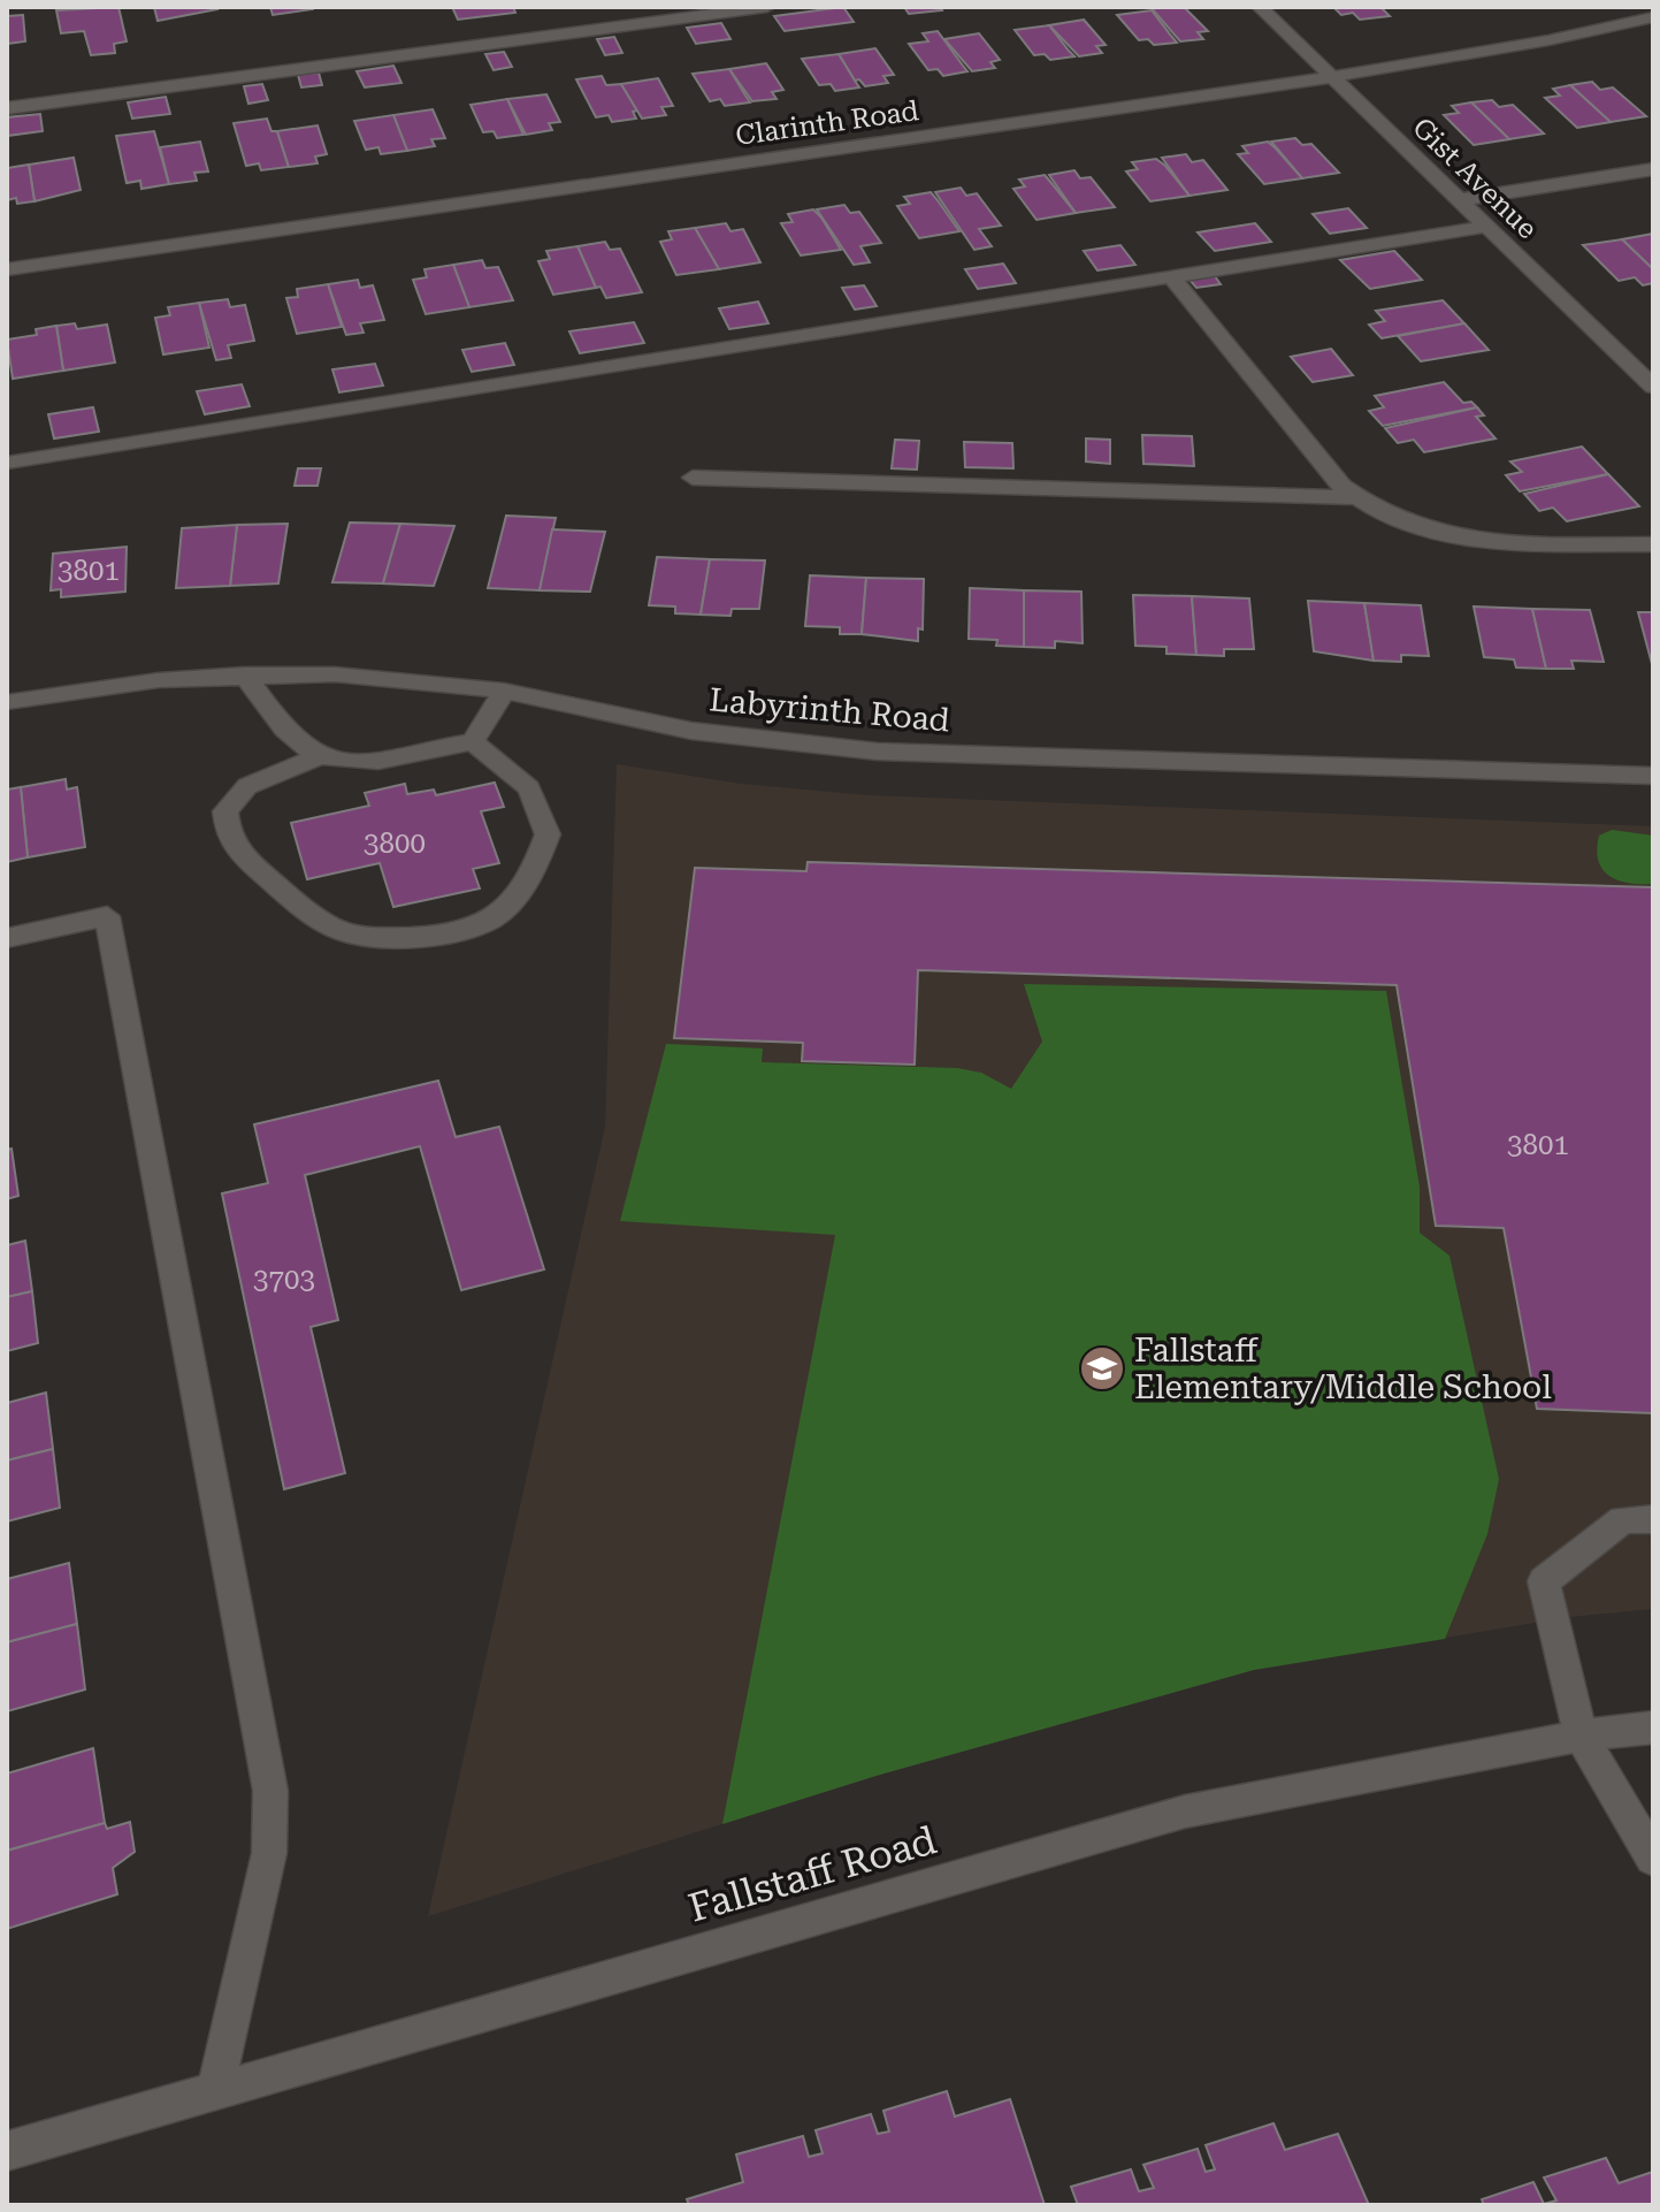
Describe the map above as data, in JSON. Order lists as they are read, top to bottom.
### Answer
{
  "streets": {
    "street": [
      "Clarinth Road",
      "Gist Avenue",
      "Labyrinth Road",
      "Fallstaff Road"
    ]
  },
  "crossings": [
    ["Clarinth Road", "Gist Avenue"]
  ],
  "places": {
    "school or university": ["Fallstaff Elementary/Middle School"]
  },
  "house_numbers": [
    "3801",
    "3800",
    "3801",
    "3703"
  ]
}
